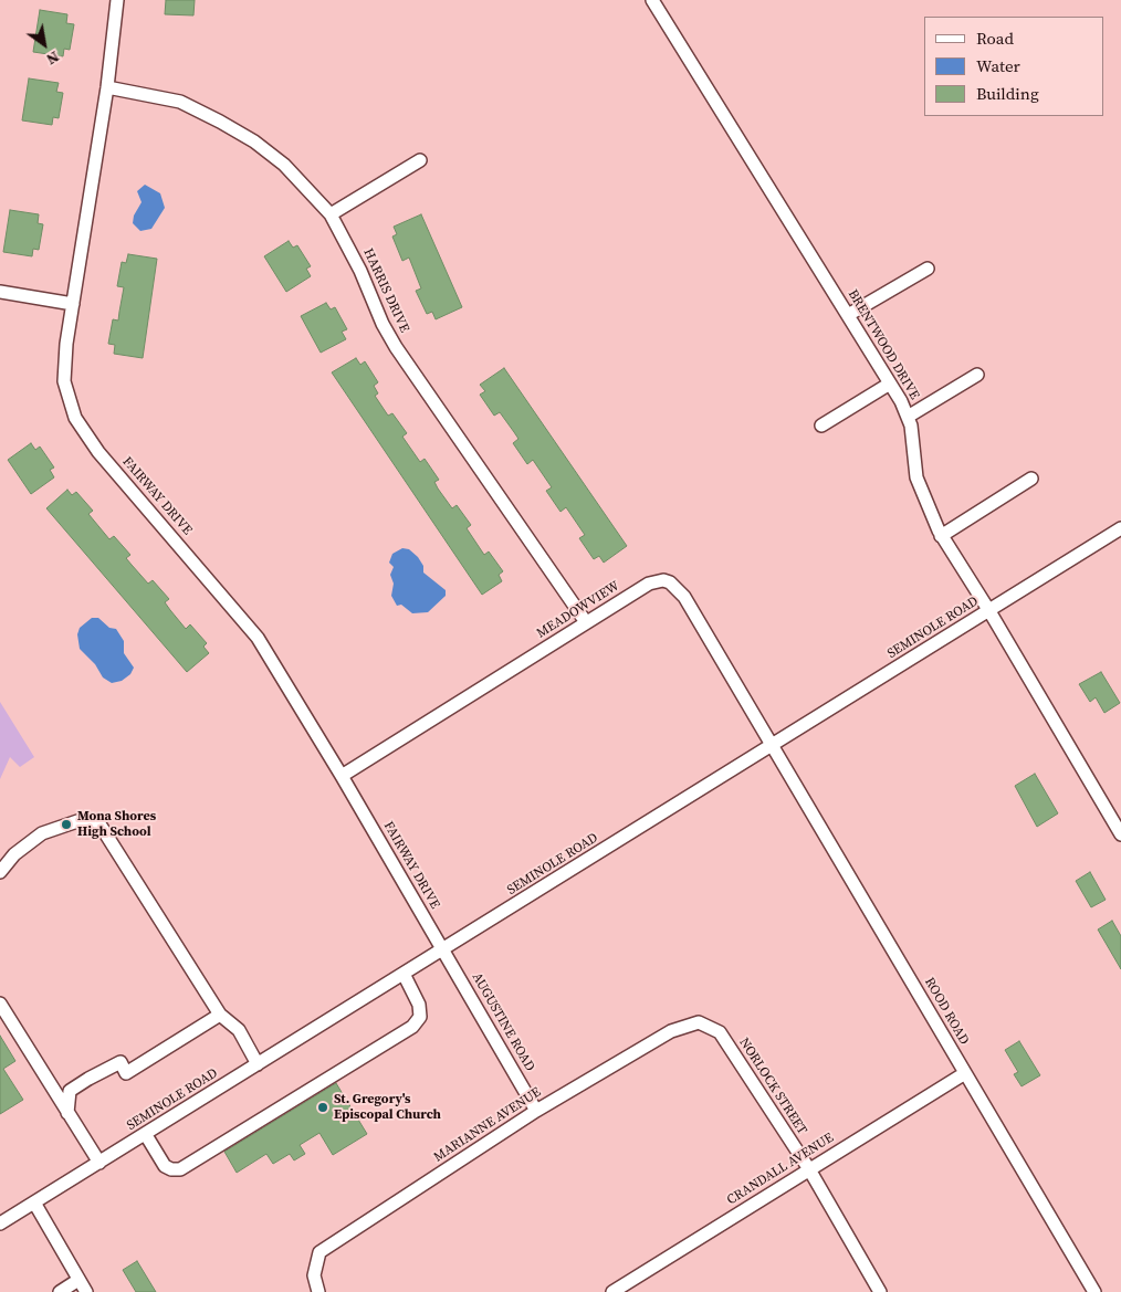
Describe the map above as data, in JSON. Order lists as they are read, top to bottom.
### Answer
{
  "streets": {
    "street": [
      "HARRIS DRIVE",
      "BRENTWOOD DRIVE",
      "FAIRWAY DRIVE",
      "MEADOWVIEW",
      "SEMINOLE ROAD",
      "ROOD ROAD",
      "AUGUSTINE ROAD",
      "NORLOCK STREET",
      "MARIANNE AVENUE",
      "CRANDALL AVENUE"
    ]
  },
  "crossings": [
    ["HARRIS DRIVE", "FAIRWAY DRIVE"],
    ["HARRIS DRIVE", "MEADOWVIEW"],
    ["BRENTWOOD DRIVE", "SEMINOLE ROAD"],
    ["FAIRWAY DRIVE", "MEADOWVIEW"],
    ["FAIRWAY DRIVE", "SEMINOLE ROAD"],
    ["FAIRWAY DRIVE", "AUGUSTINE ROAD"],
    ["MEADOWVIEW", "SEMINOLE ROAD"],
    ["MEADOWVIEW", "ROOD ROAD"],
    ["SEMINOLE ROAD", "ROOD ROAD"],
    ["SEMINOLE ROAD", "AUGUSTINE ROAD"],
    ["ROOD ROAD", "CRANDALL AVENUE"],
    ["AUGUSTINE ROAD", "MARIANNE AVENUE"],
    ["NORLOCK STREET", "MARIANNE AVENUE"],
    ["NORLOCK STREET", "CRANDALL AVENUE"]
  ],
  "places": ["Mona Shores High School", "St. Gregory's Episcopal Church"],
  "legend": ["Road", "Water", "Building"],
  "north": "bottom right"
}
